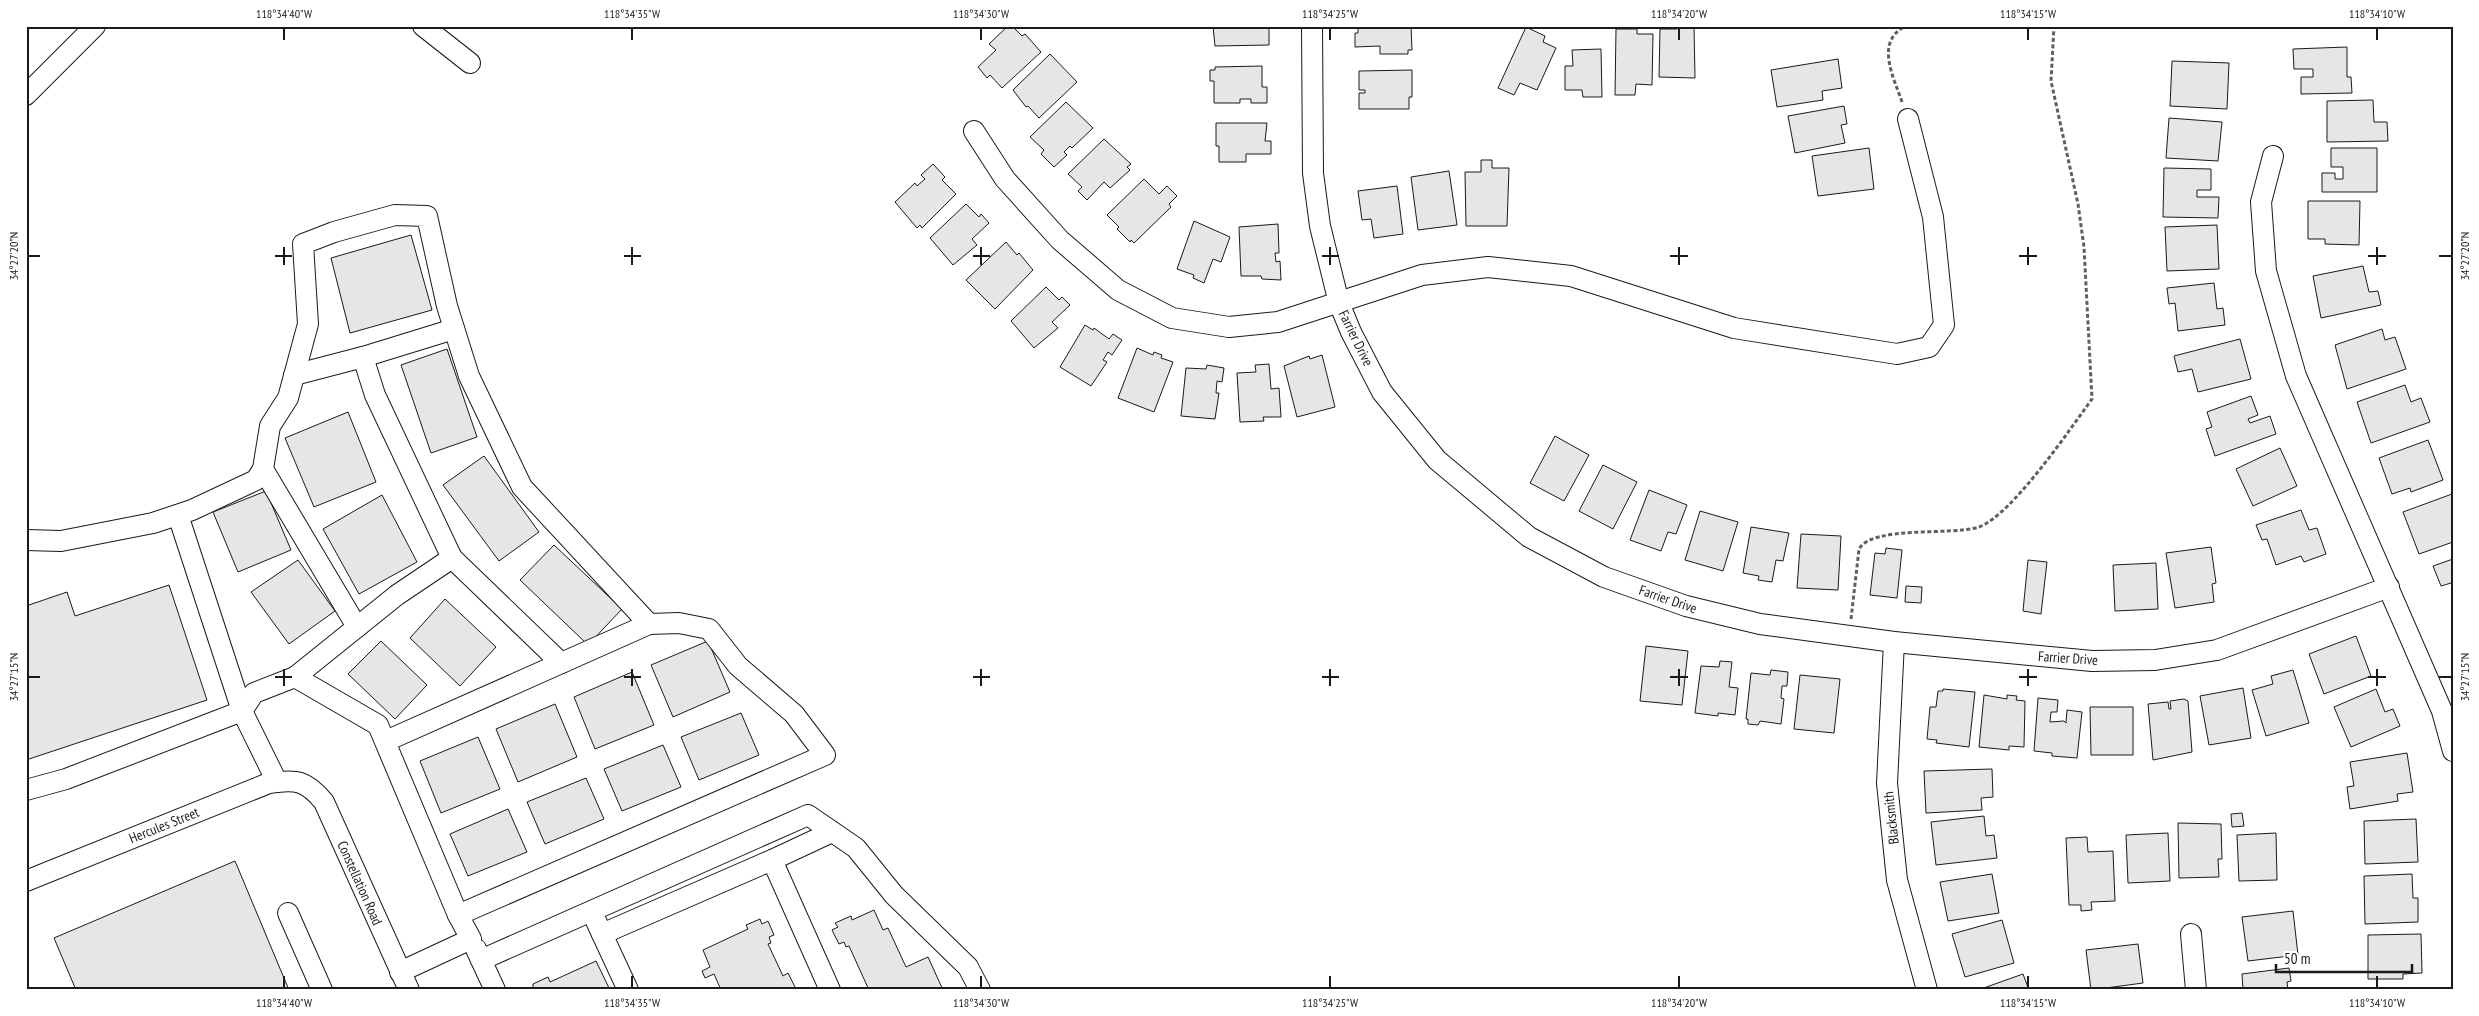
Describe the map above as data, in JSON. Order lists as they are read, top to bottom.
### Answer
{
  "streets": {
    "street": [
      "Farrier Drive",
      "Blacksmith",
      "Hercules Street",
      "Constellation Road"
    ]
  },
  "crossings": [
    ["Farrier Drive", "Blacksmith"],
    ["Hercules Street", "Constellation Road"]
  ],
  "scale_bar": "50 m",
  "coordinates": [
    "118°34'40\"W",
    "118°34'35\"W",
    "118°34'30\"W",
    "118°34'25\"W",
    "118°34'20\"W",
    "118°34'15\"W",
    "118°34'10\"W",
    "34°27'20\"N",
    "34°27'15\"N"
  ]
}
